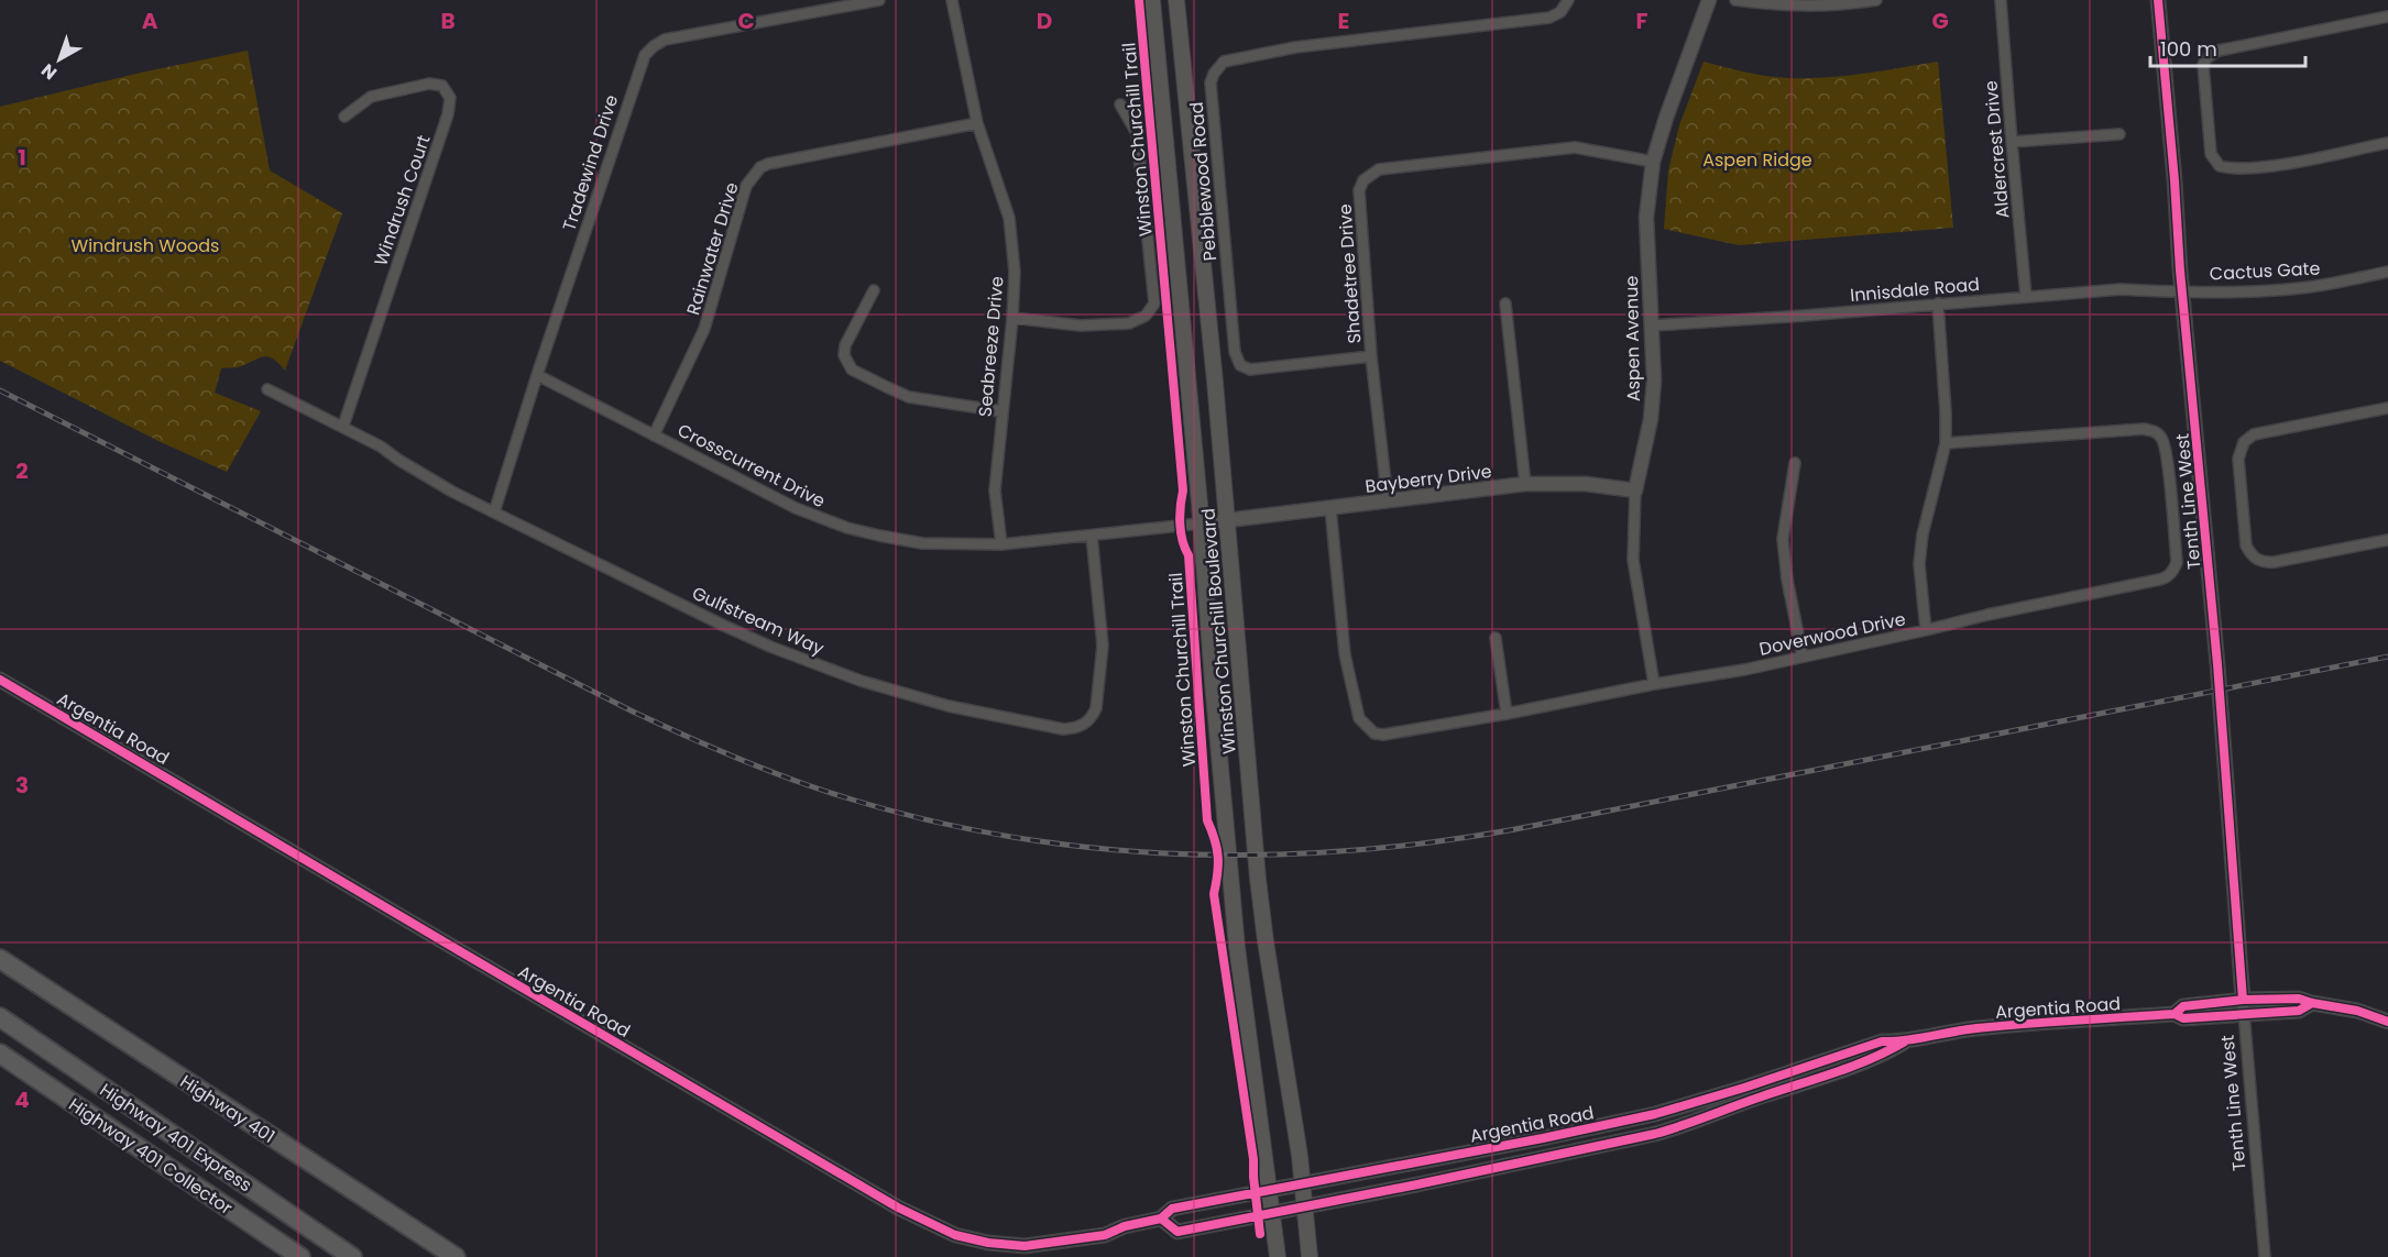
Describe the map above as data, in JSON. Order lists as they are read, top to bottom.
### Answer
{
  "streets": {
    "highway": ["Highway 401", "Highway 401 Express", "Highway 401 Collector"],
    "main road": ["Winston Churchill Boulevard"],
    "street": [
      "Aldercrest Drive",
      "Tradewind Drive",
      "Pebblewood Road",
      "Windrush Court",
      "Rainwater Drive",
      "Cactus Gate",
      "Shadetree Drive",
      "Innisdale Road",
      "Aspen Avenue",
      "Seabreeze Drive",
      "Crosscurrent Drive",
      "Bayberry Drive",
      "Tenth Line West",
      "Gulfstream Way",
      "Doverwood Drive",
      "Argentia Road"
    ],
    "cycle path": ["Winston Churchill Trail"]
  },
  "crossings": [
    ["Aldercrest Drive", "Innisdale Road"],
    ["Tradewind Drive", "Crosscurrent Drive"],
    ["Tradewind Drive", "Gulfstream Way"],
    ["Pebblewood Road", "Shadetree Drive"],
    ["Windrush Court", "Gulfstream Way"],
    ["Rainwater Drive", "Seabreeze Drive"],
    ["Rainwater Drive", "Crosscurrent Drive"],
    ["Cactus Gate", "Innisdale Road"],
    ["Cactus Gate", "Tenth Line West"],
    ["Shadetree Drive", "Aspen Avenue"],
    ["Shadetree Drive", "Bayberry Drive"],
    ["Innisdale Road", "Aspen Avenue"],
    ["Innisdale Road", "Tenth Line West"],
    ["Aspen Avenue", "Bayberry Drive"],
    ["Aspen Avenue", "Doverwood Drive"],
    ["Seabreeze Drive", "Crosscurrent Drive"],
    ["Crosscurrent Drive", "Bayberry Drive"],
    ["Crosscurrent Drive", "Gulfstream Way"],
    ["Crosscurrent Drive", "Winston Churchill Boulevard"],
    ["Bayberry Drive", "Winston Churchill Boulevard"],
    ["Bayberry Drive", "Doverwood Drive"],
    ["Tenth Line West", "Argentia Road"],
    ["Winston Churchill Boulevard", "Argentia Road"]
  ],
  "parks": ["Aspen Ridge", "Windrush Woods"],
  "scale_bar": "100 m",
  "north": "bottom left",
  "grid": {
    "columns": [
      "A",
      "B",
      "C",
      "D",
      "E",
      "F",
      "G"
    ],
    "rows": [
      "1",
      "2",
      "3",
      "4"
    ]
  }
}
